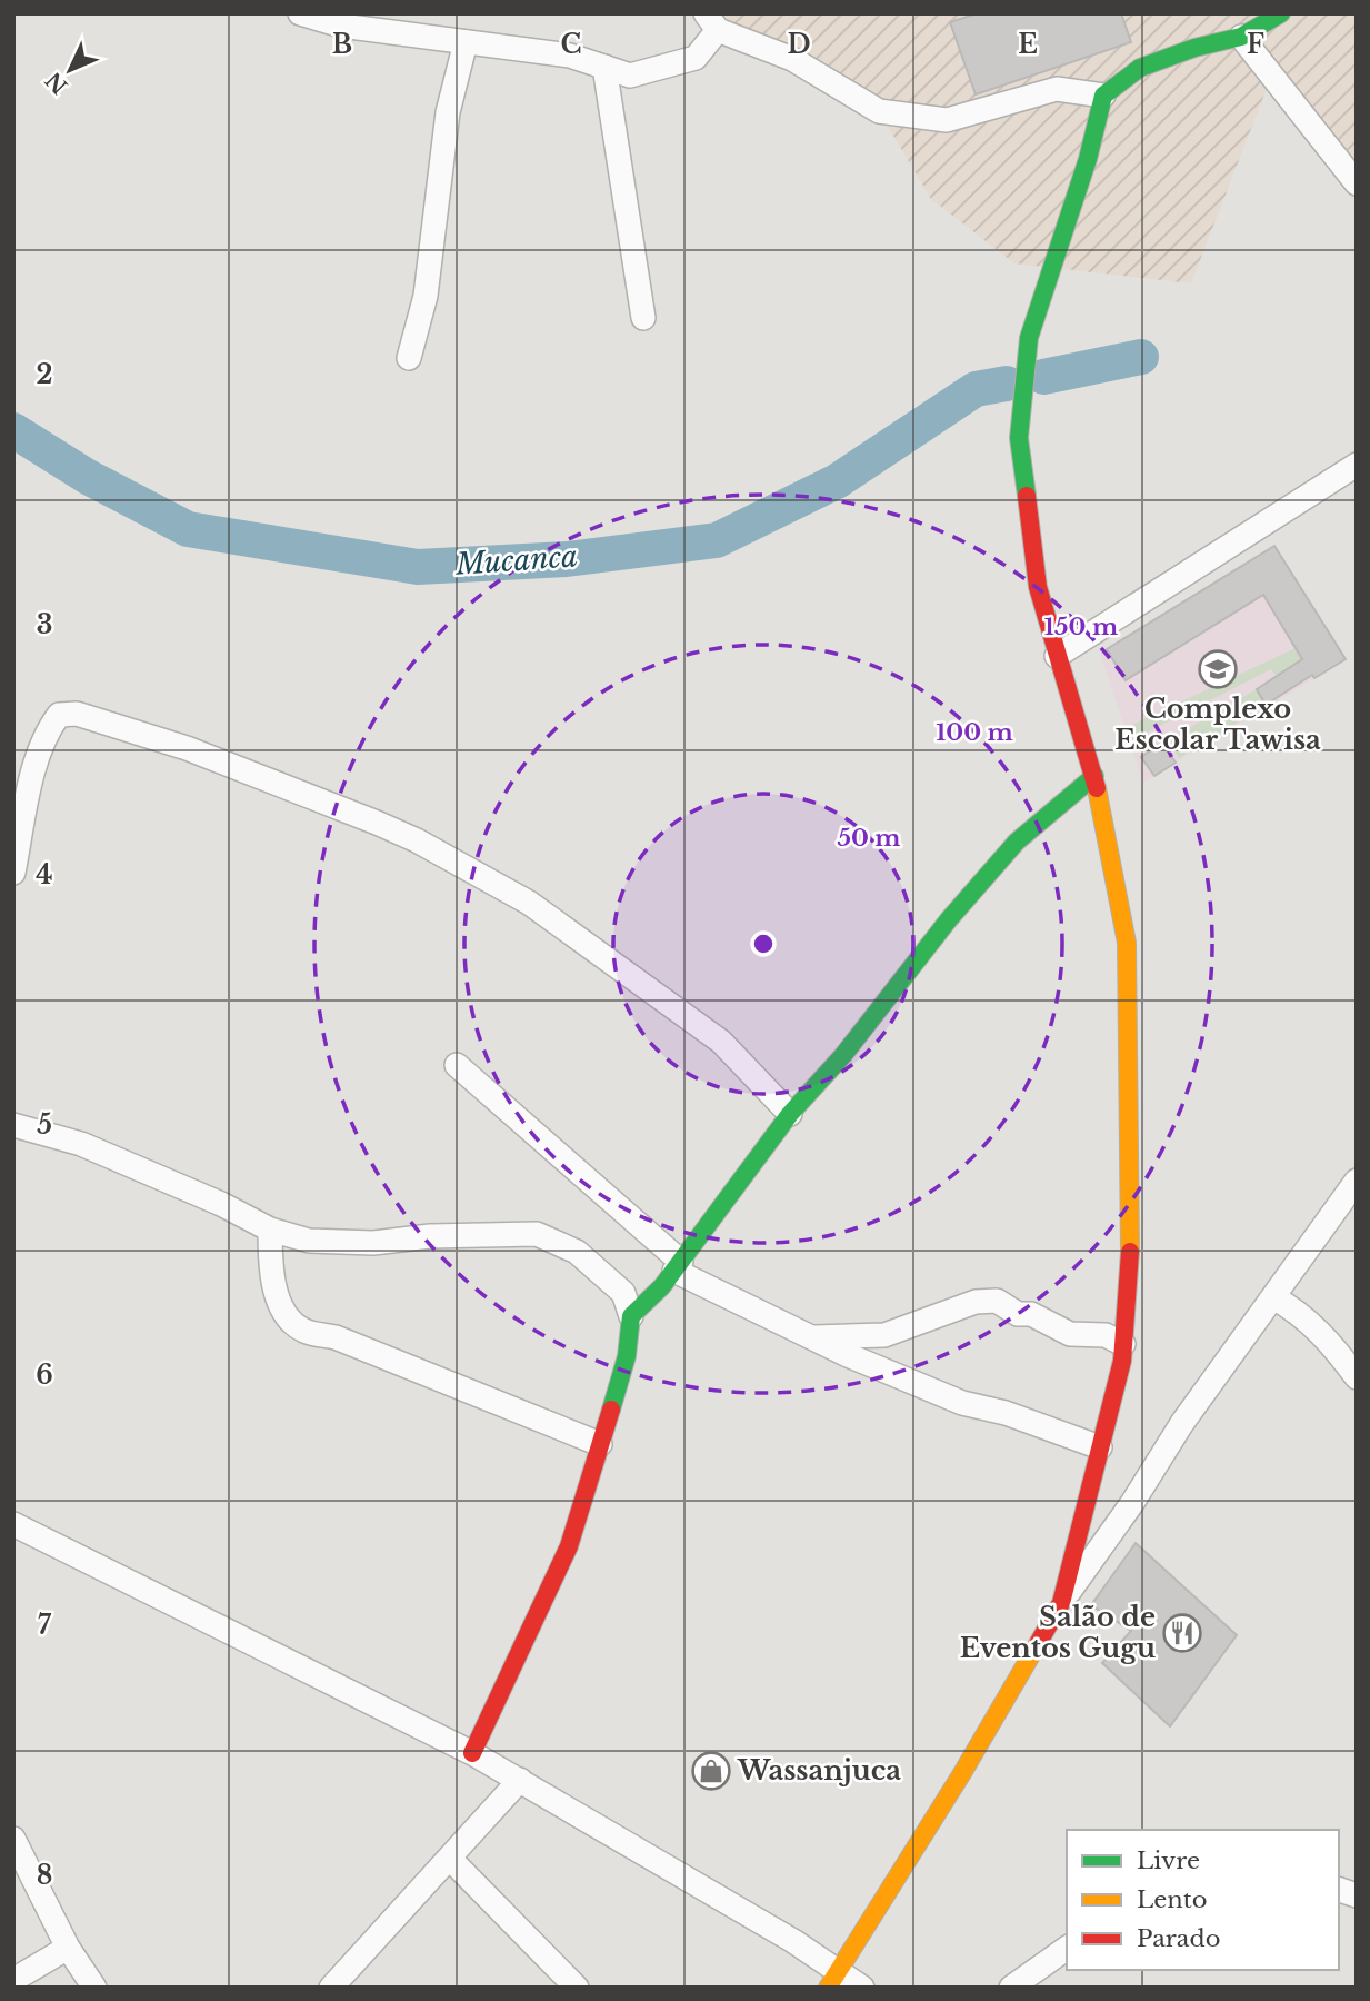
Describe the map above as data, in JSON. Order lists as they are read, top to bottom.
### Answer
{
  "water": ["Mucanca"],
  "places": {
    "school or university": ["Complexo Escolar Tawisa"],
    "restaurant": ["Salão de Eventos Gugu"],
    "shop": ["Wassanjuca"]
  },
  "legend": ["Livre", "Lento", "Parado"],
  "north": "bottom left",
  "grid": {
    "columns": [
      "B",
      "C",
      "D",
      "E",
      "F"
    ],
    "rows": [
      "2",
      "3",
      "4",
      "5",
      "6",
      "7",
      "8"
    ]
  },
  "rings": ["150 m", "100 m", "50 m"]
}
